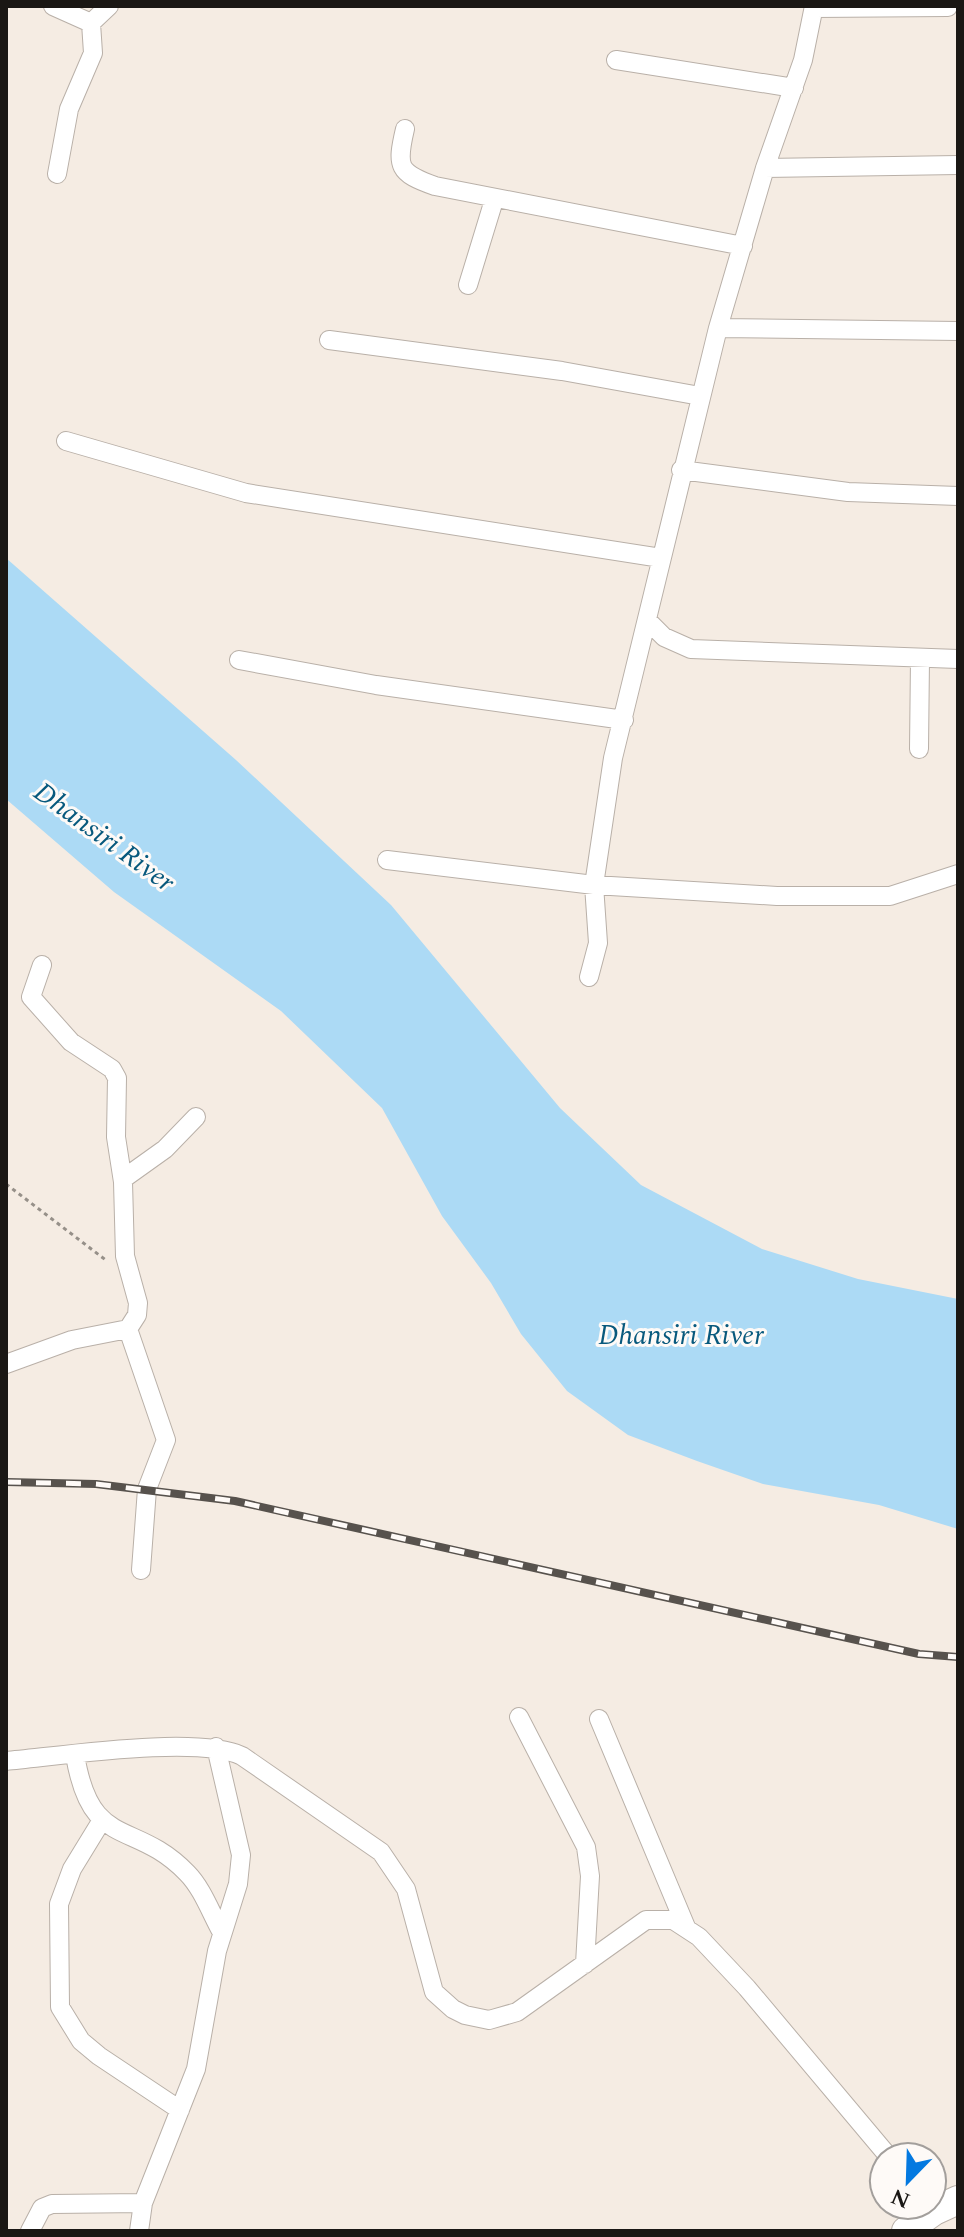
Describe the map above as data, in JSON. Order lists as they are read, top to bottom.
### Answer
{
  "water": ["Dhansiri River"],
  "north": "bottom left"
}
